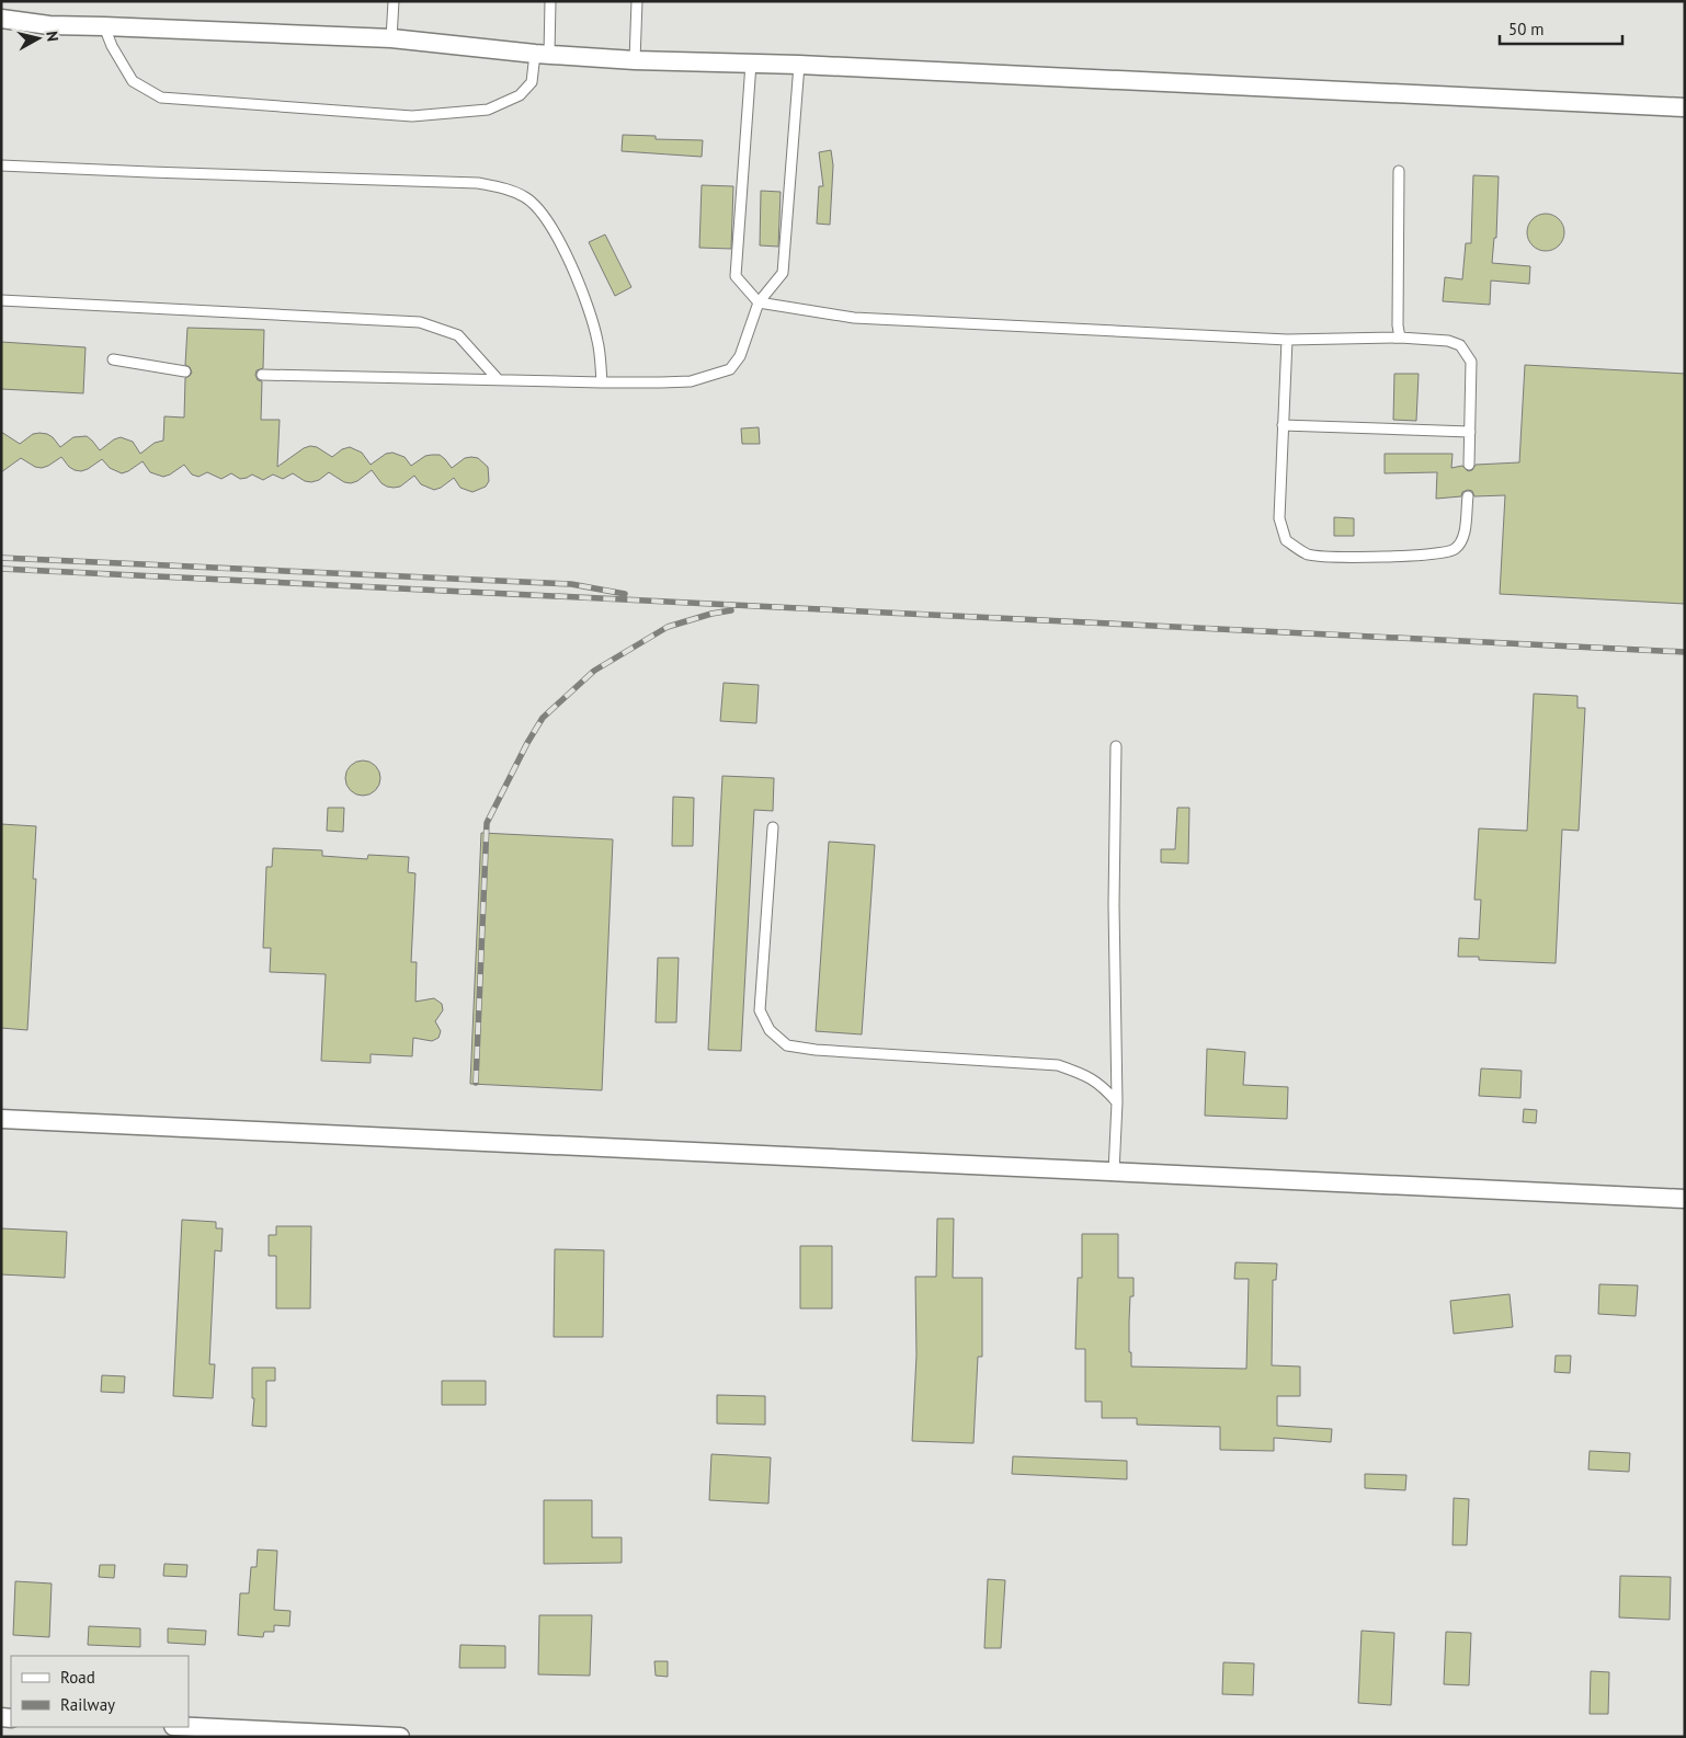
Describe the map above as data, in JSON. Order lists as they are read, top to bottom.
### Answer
{
  "legend": ["Road", "Railway"],
  "scale_bar": "50 m",
  "north": "right"
}
